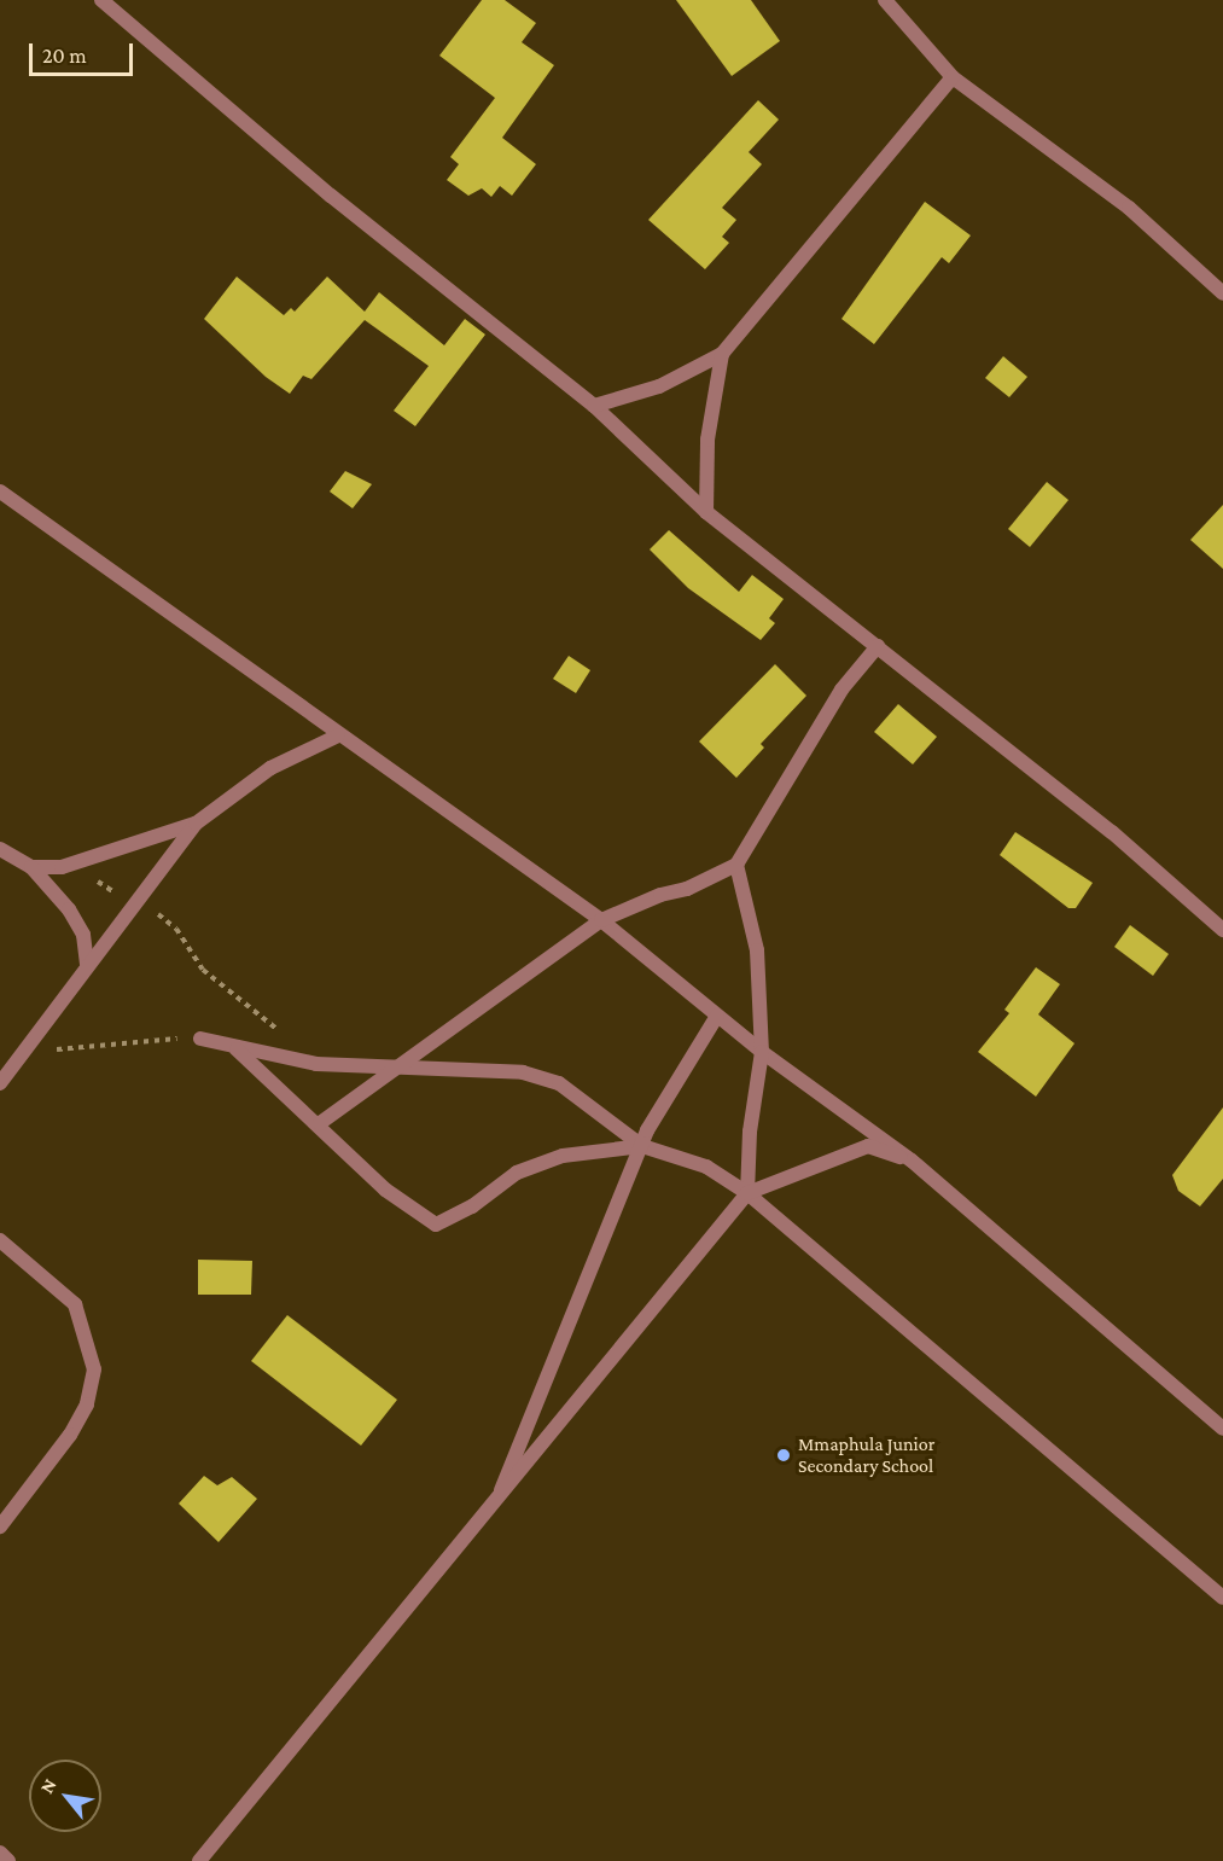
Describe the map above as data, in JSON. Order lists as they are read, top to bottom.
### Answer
{
  "places": ["Mmaphula Junior Secondary School"],
  "scale_bar": "20 m",
  "north": "top left"
}
